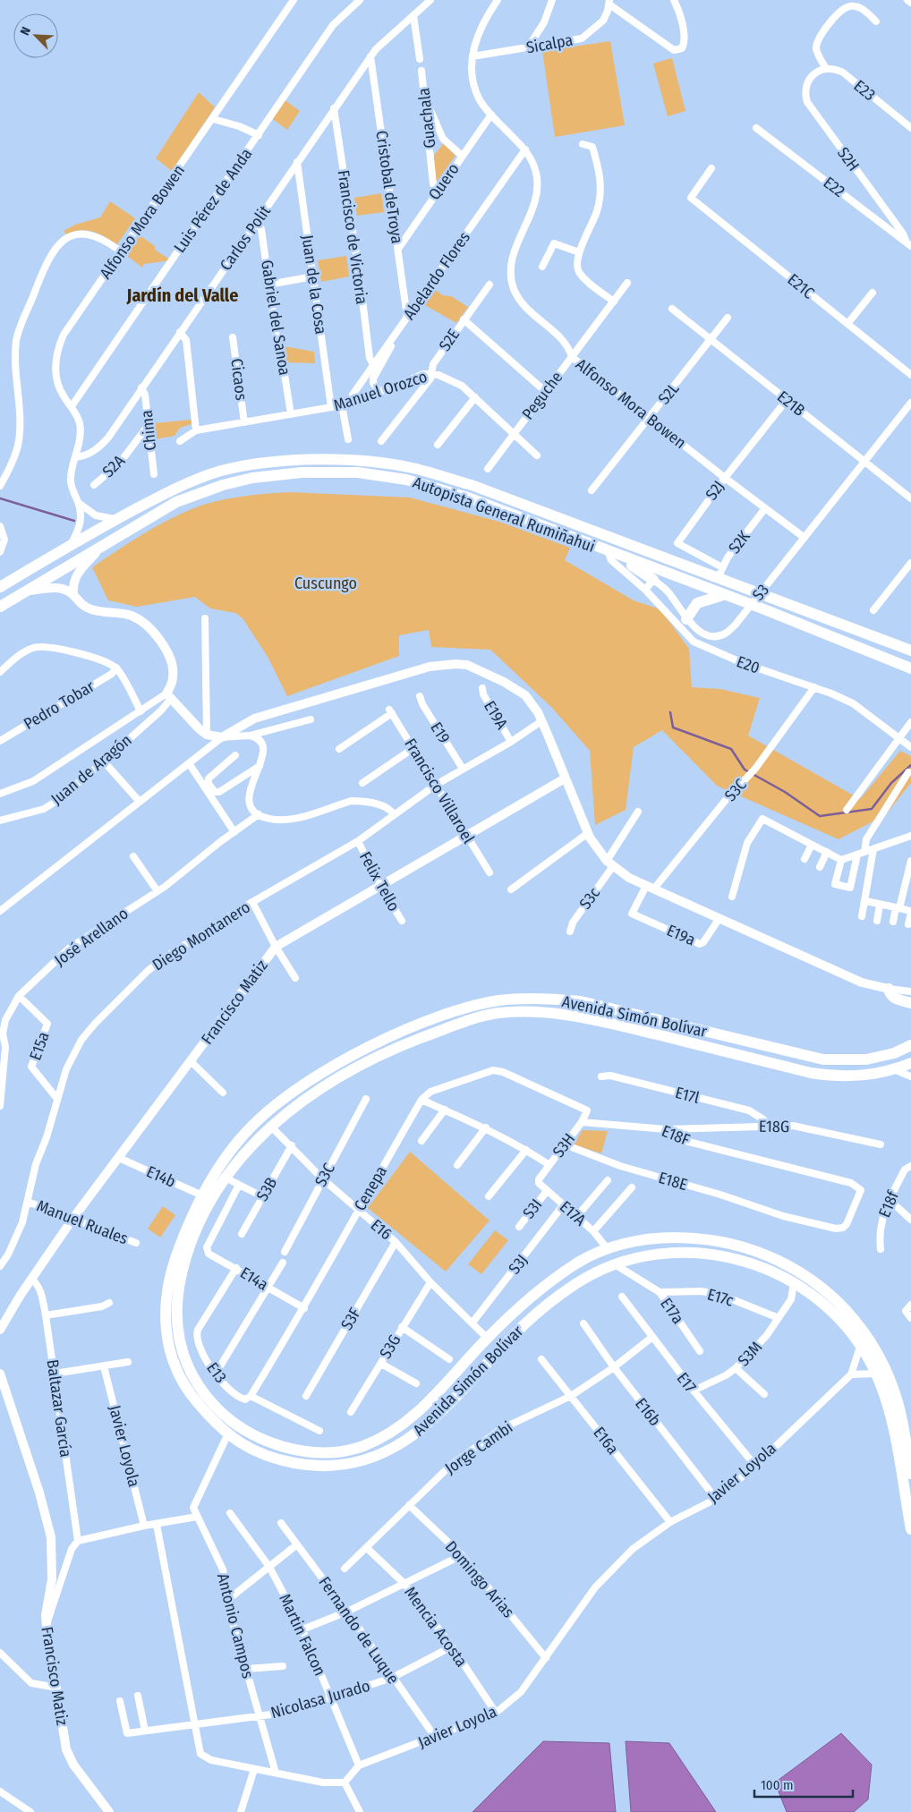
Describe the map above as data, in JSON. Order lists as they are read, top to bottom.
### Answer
{
  "streets": {
    "highway": ["Autopista General Rumiñahui", "Avenida Simón Bolívar"],
    "street": [
      "Sicalpa",
      "E23",
      "Guachala",
      "S2H",
      "Quero",
      "Cristobal deTroya",
      "E22",
      "Luis Pérez de Anda",
      "Alfonso Mora Bowen",
      "Francisco de Victoria",
      "Carlos Polit",
      "Abelardo Flores",
      "Juan de la Cosa",
      "E21C",
      "Gabriel del Sanoa",
      "S2E",
      "Cicaos",
      "Manuel Orozco",
      "S2L",
      "Peguche",
      "E21B",
      "Chima",
      "S2A",
      "S2J",
      "S2K",
      "S3",
      "E20",
      "Pedro Tobar",
      "E19A",
      "E19",
      "Juan de Aragón",
      "S3C",
      "Francisco Villaroel",
      "Felix Tello",
      "S3c",
      "E19a",
      "Diego Montanero",
      "José Arellano",
      "Francisco Matiz",
      "E15a",
      "E17l",
      "E18G",
      "E18F",
      "S3H",
      "E14b",
      "E18E",
      "Cenepa",
      "S3B",
      "E18f",
      "S3I",
      "E17A",
      "Manuel Ruales",
      "E16",
      "S3J",
      "E14a",
      "E17c",
      "E17a",
      "S3F",
      "S3G",
      "S3M",
      "E13",
      "E17",
      "Baltazar García",
      "E16b",
      "E16a",
      "Javier Loyola",
      "Jorge Cambi",
      "Domingo Arias",
      "Antonio Campos",
      "Mencia Acosta",
      "Fernando de Luque",
      "Martin Falcon",
      "Nicolasa Jurado"
    ]
  },
  "crossings": [
    ["Sicalpa", "Alfonso Mora Bowen"],
    ["E23", "S2H"],
    ["Guachala", "Quero"],
    ["S2H", "E22"],
    ["Quero", "Cristobal deTroya"],
    ["Quero", "Alfonso Mora Bowen"],
    ["Cristobal deTroya", "Carlos Polit"],
    ["Cristobal deTroya", "Abelardo Flores"],
    ["Luis Pérez de Anda", "Alfonso Mora Bowen"],
    ["Alfonso Mora Bowen", "Carlos Polit"],
    ["Alfonso Mora Bowen", "Abelardo Flores"],
    ["Alfonso Mora Bowen", "S2L"],
    ["Alfonso Mora Bowen", "Peguche"],
    ["Alfonso Mora Bowen", "S2J"],
    ["Alfonso Mora Bowen", "S2K"],
    ["Alfonso Mora Bowen", "S3"],
    ["Francisco de Victoria", "Carlos Polit"],
    ["Francisco de Victoria", "Abelardo Flores"],
    ["Carlos Polit", "Juan de la Cosa"],
    ["Carlos Polit", "Gabriel del Sanoa"],
    ["Carlos Polit", "Chima"],
    ["Abelardo Flores", "Manuel Orozco"],
    ["Juan de la Cosa", "Manuel Orozco"],
    ["Gabriel del Sanoa", "Manuel Orozco"],
    ["S2E", "Manuel Orozco"],
    ["Cicaos", "Manuel Orozco"],
    ["Manuel Orozco", "Peguche"],
    ["S2L", "E21B"],
    ["E21B", "S2J"],
    ["E21B", "S3"],
    ["Chima", "S2A"],
    ["S2J", "S2K"],
    ["Autopista General Rumiñahui", "S2K"],
    ["Autopista General Rumiñahui", "E20"],
    ["E20", "S3C"],
    ["E19A", "Diego Montanero"],
    ["E19", "Diego Montanero"],
    ["S3C", "E19a"],
    ["S3C", "E16"],
    ["Francisco Villaroel", "Diego Montanero"],
    ["Francisco Villaroel", "Francisco Matiz"],
    ["Felix Tello", "Diego Montanero"],
    ["Felix Tello", "Francisco Matiz"],
    ["Diego Montanero", "E15a"],
    ["Diego Montanero", "Manuel Ruales"],
    ["José Arellano", "E15a"],
    ["Francisco Matiz", "E14b"],
    ["Francisco Matiz", "Manuel Ruales"],
    ["Francisco Matiz", "Baltazar García"],
    ["Avenida Simón Bolívar", "E14b"],
    ["Avenida Simón Bolívar", "E17A"],
    ["Avenida Simón Bolívar", "E16"],
    ["Avenida Simón Bolívar", "E17a"],
    ["Avenida Simón Bolívar", "S3M"],
    ["Avenida Simón Bolívar", "Javier Loyola"],
    ["E17l", "E18G"],
    ["E18G", "E18F"],
    ["E18F", "S3H"],
    ["E18F", "E18E"],
    ["S3H", "E18E"],
    ["S3H", "Cenepa"],
    ["S3H", "E17A"],
    ["Cenepa", "E16"],
    ["Cenepa", "E14a"],
    ["Cenepa", "E13"],
    ["S3B", "E16"],
    ["S3I", "E17A"],
    ["E17A", "S3J"],
    ["E16", "S3J"],
    ["E16", "S3F"],
    ["E16", "S3G"],
    ["E14a", "E13"],
    ["E17c", "E17a"],
    ["E17c", "S3M"],
    ["S3M", "E17"],
    ["E17", "Javier Loyola"],
    ["E17", "Jorge Cambi"],
    ["E16b", "Javier Loyola"],
    ["E16b", "Jorge Cambi"],
    ["E16a", "Javier Loyola"],
    ["E16a", "Jorge Cambi"],
    ["Javier Loyola", "Domingo Arias"],
    ["Javier Loyola", "Mencia Acosta"],
    ["Javier Loyola", "Fernando de Luque"],
    ["Javier Loyola", "Martin Falcon"],
    ["Jorge Cambi", "Domingo Arias"],
    ["Jorge Cambi", "Mencia Acosta"],
    ["Antonio Campos", "Nicolasa Jurado"],
    ["Mencia Acosta", "Nicolasa Jurado"],
    ["Fernando de Luque", "Nicolasa Jurado"],
    ["Martin Falcon", "Nicolasa Jurado"]
  ],
  "districts": ["Jardín del Valle"],
  "parks": ["Cuscungo"],
  "scale_bar": "100 m",
  "north": "top left"
}
